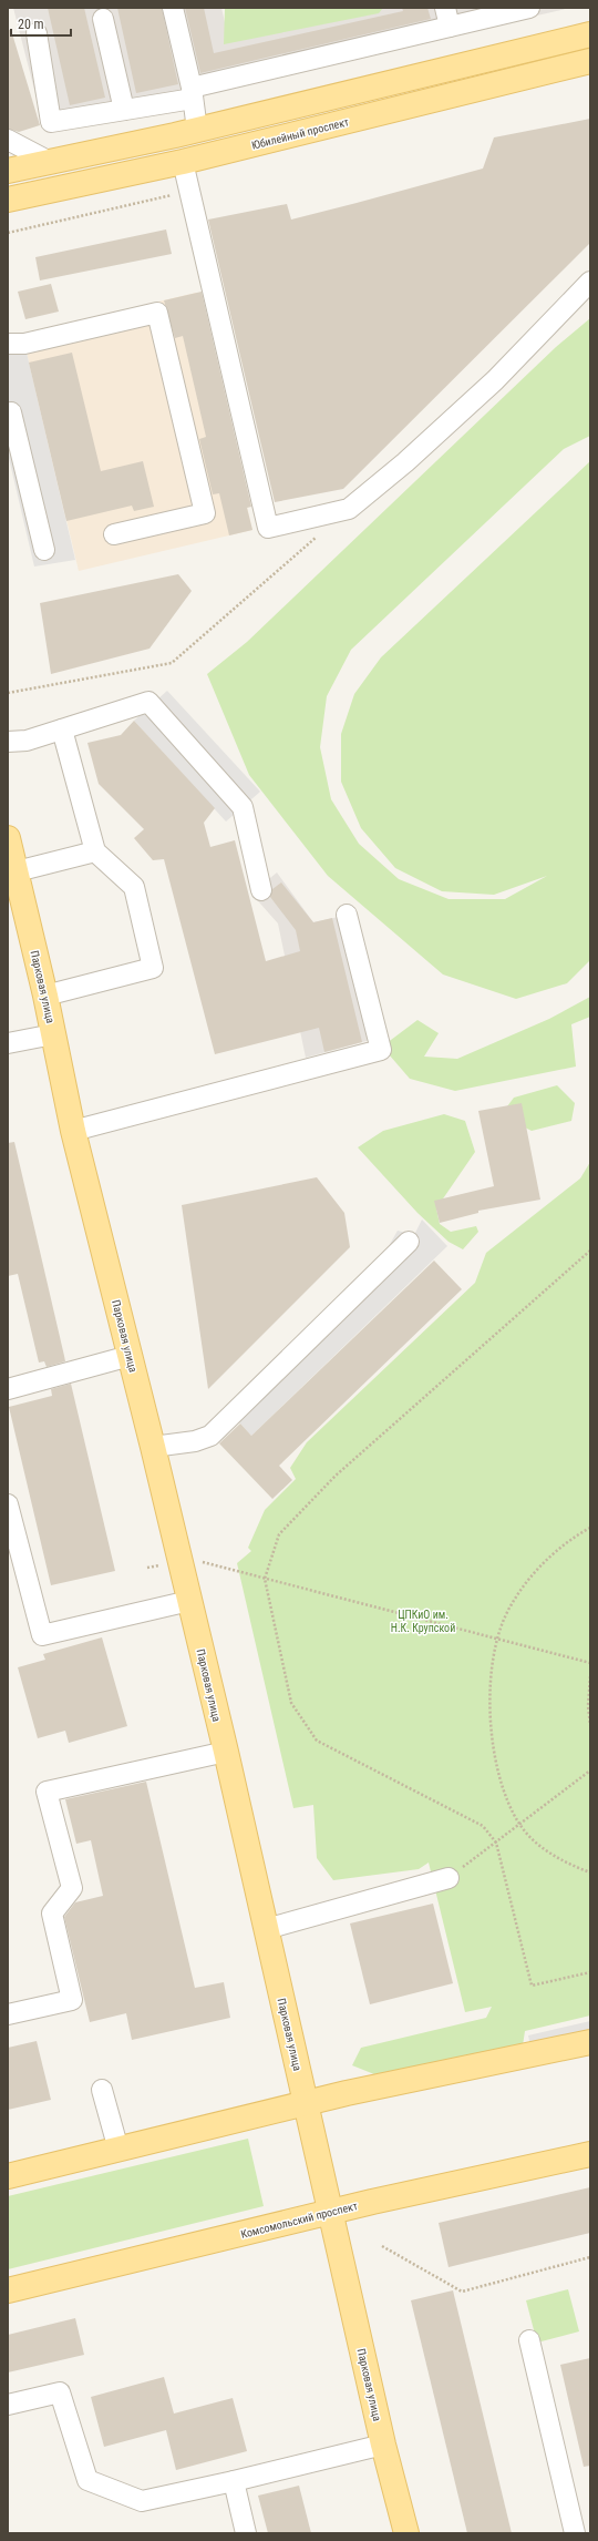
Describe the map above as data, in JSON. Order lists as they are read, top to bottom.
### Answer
{
  "streets": {
    "main road": ["Юбилейный проспект", "Парковая улица", "Комсомольский проспект"]
  },
  "crossings": [
    ["Парковая улица", "Комсомольский проспект"]
  ],
  "parks": ["ЦПКиО им. Н.К. Крупской"],
  "scale_bar": "20 m"
}
